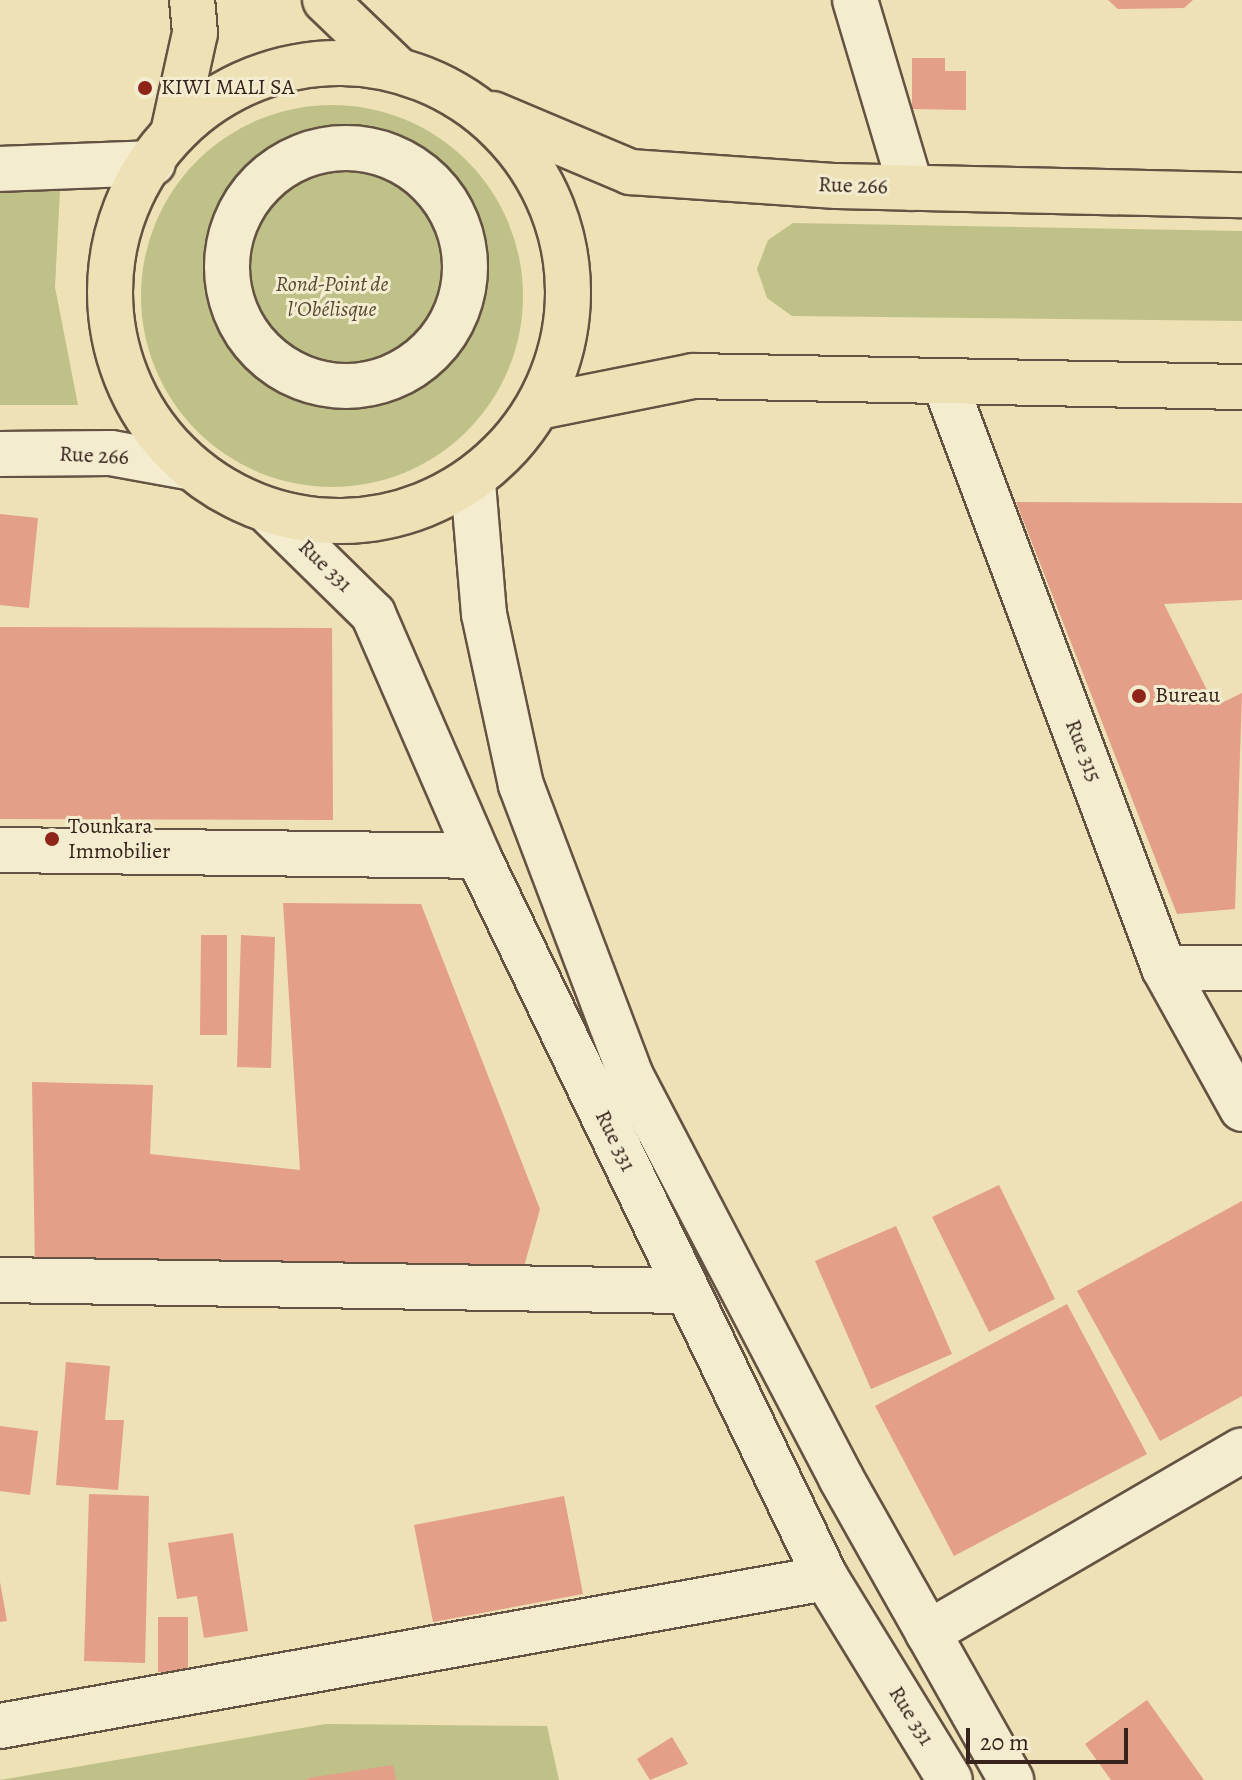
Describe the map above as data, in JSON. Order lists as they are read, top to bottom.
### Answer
{
  "streets": {
    "main road": ["Rue 266"],
    "street": ["Rue 331", "Rue 315"]
  },
  "parks": ["Rond-Point de l'Obélisque"],
  "places": ["KIWI MALI SA", "Bureau", "Tounkara Immobilier"],
  "scale_bar": "20 m"
}
